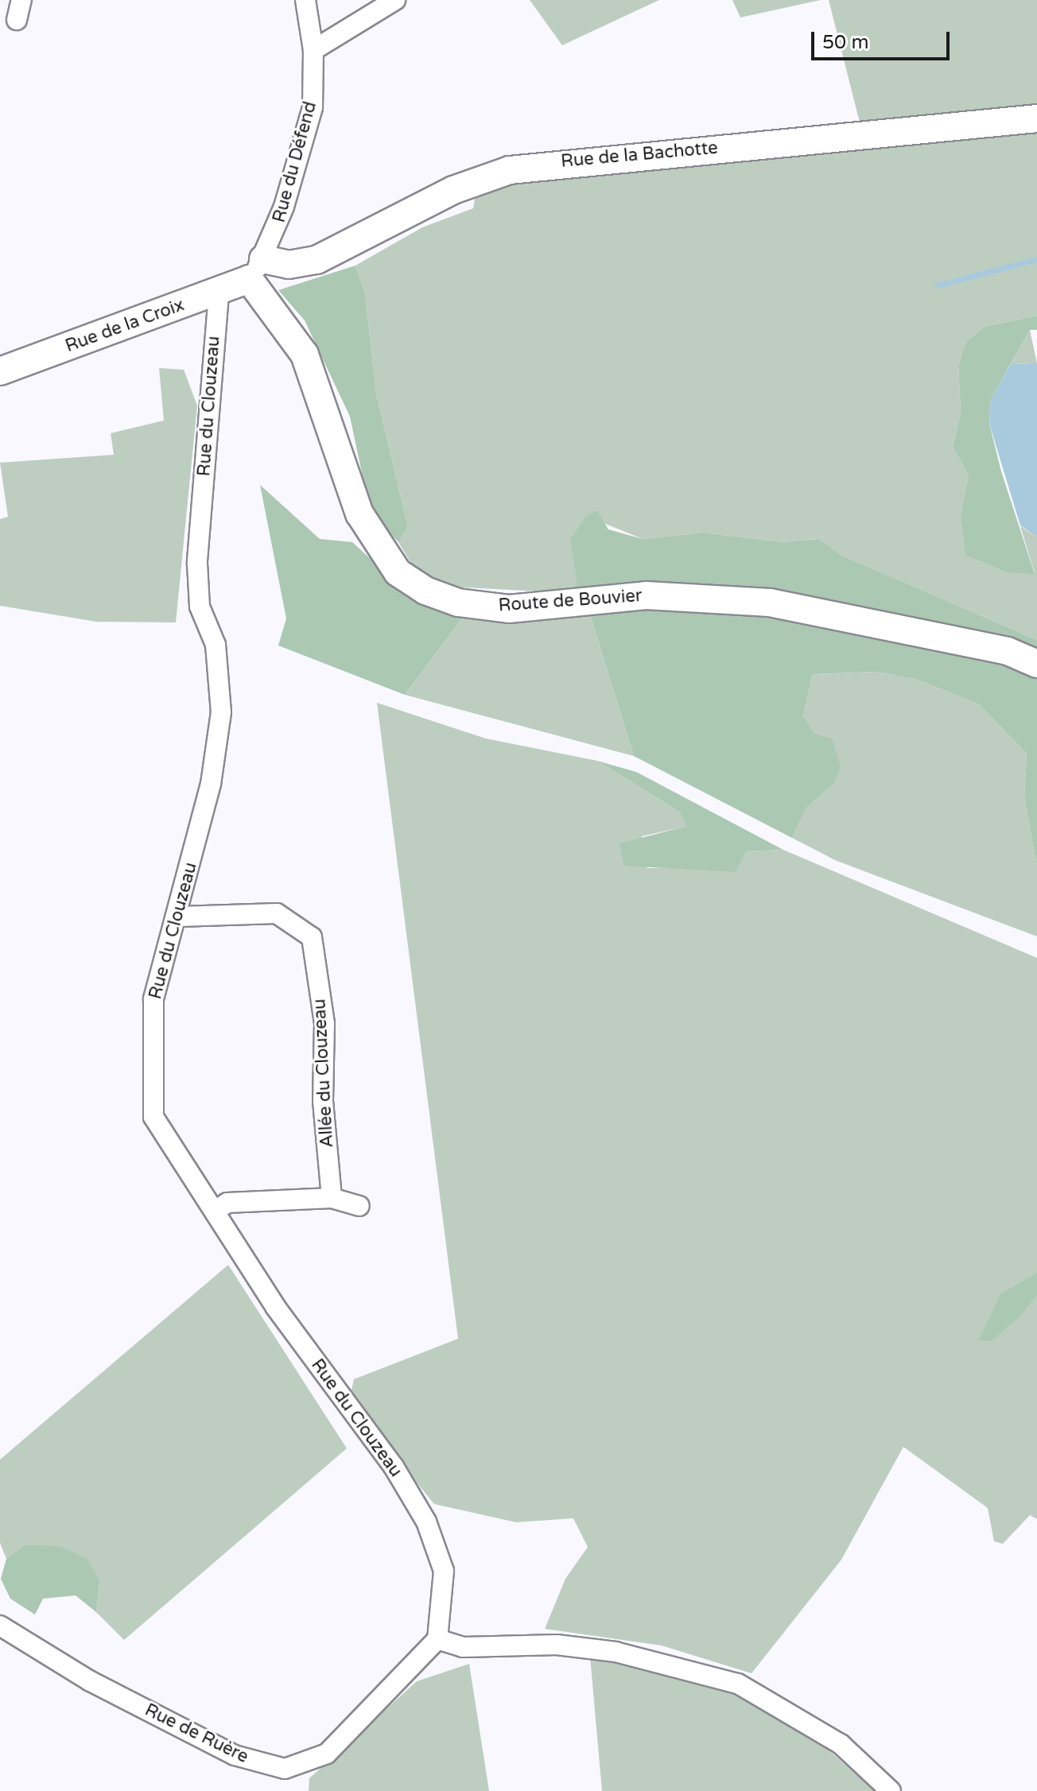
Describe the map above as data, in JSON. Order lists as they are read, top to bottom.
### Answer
{
  "streets": {
    "street": [
      "Rue de la Bachotte",
      "Rue du Défend",
      "Rue de la Croix",
      "Rue du Clouzeau",
      "Route de Bouvier",
      "Allée du Clouzeau",
      "Rue de Ruère"
    ]
  },
  "crossings": [
    ["Rue de la Bachotte", "Rue du Défend"],
    ["Rue de la Bachotte", "Rue de la Croix"],
    ["Rue de la Bachotte", "Route de Bouvier"],
    ["Rue du Défend", "Rue de la Croix"],
    ["Rue du Défend", "Route de Bouvier"],
    ["Rue de la Croix", "Rue du Clouzeau"],
    ["Rue de la Croix", "Route de Bouvier"],
    ["Rue du Clouzeau", "Allée du Clouzeau"],
    ["Rue du Clouzeau", "Rue de Ruère"]
  ],
  "scale_bar": "50 m"
}
